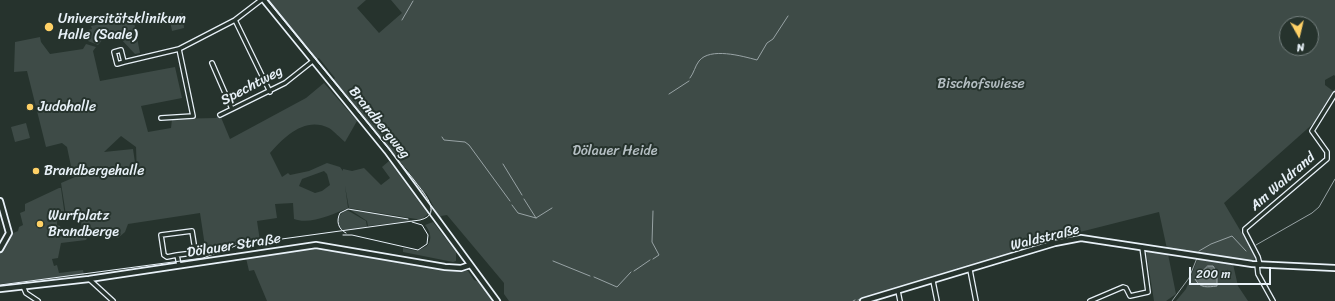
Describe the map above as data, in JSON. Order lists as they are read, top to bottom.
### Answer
{
  "streets": {
    "main road": ["Brandbergweg", "Waldstraße", "Dölauer Straße"],
    "street": ["Spechtweg", "Am Waldrand"]
  },
  "crossings": [
    ["Spechtweg", "Brandbergweg"],
    ["Brandbergweg", "Dölauer Straße"],
    ["Am Waldrand", "Waldstraße"]
  ],
  "parks": ["Bischofswiese", "Dölauer Heide"],
  "places": [
    "Universitätsklinikum Halle (Saale)",
    "Judohalle",
    "Brandbergehalle",
    "Wurfplatz Brandberge"
  ],
  "scale_bar": "200 m",
  "north": "bottom"
}
